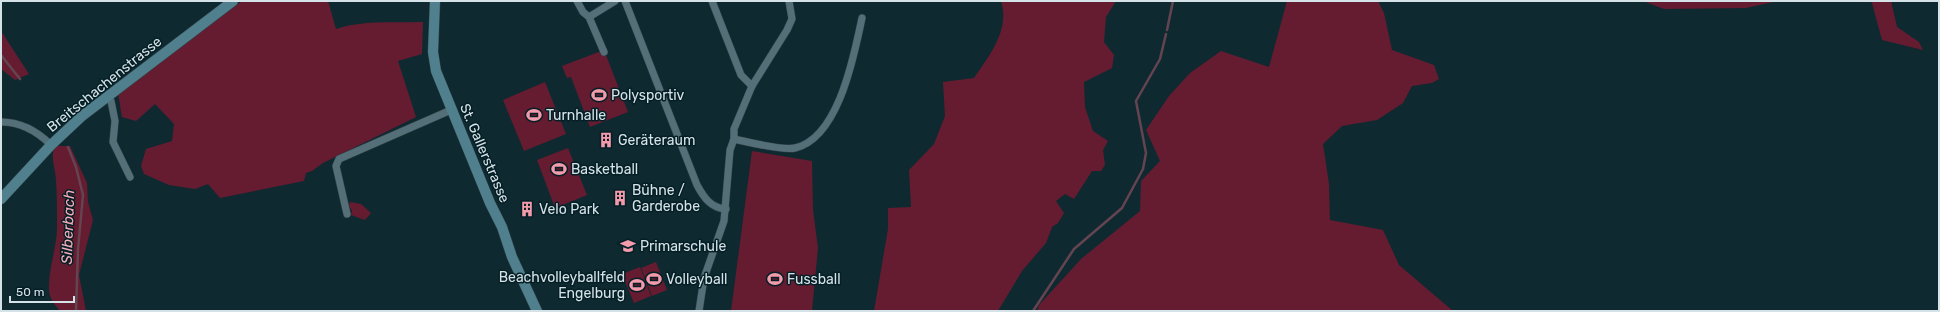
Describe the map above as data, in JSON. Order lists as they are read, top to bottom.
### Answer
{
  "streets": {
    "street": ["Breitschachenstrasse", "St. Gallerstrasse"]
  },
  "water": ["Silberbach"],
  "places": {
    "sports": [
      "Polysportiv",
      "Turnhalle",
      "Basketball",
      "Volleyball",
      "Fussball",
      "Beachvolleyballfeld Engelburg"
    ],
    "building": ["Geräteraum", "Bühne / Garderobe", "Velo Park"],
    "school or university": ["Primarschule"]
  },
  "scale_bar": "50 m"
}
